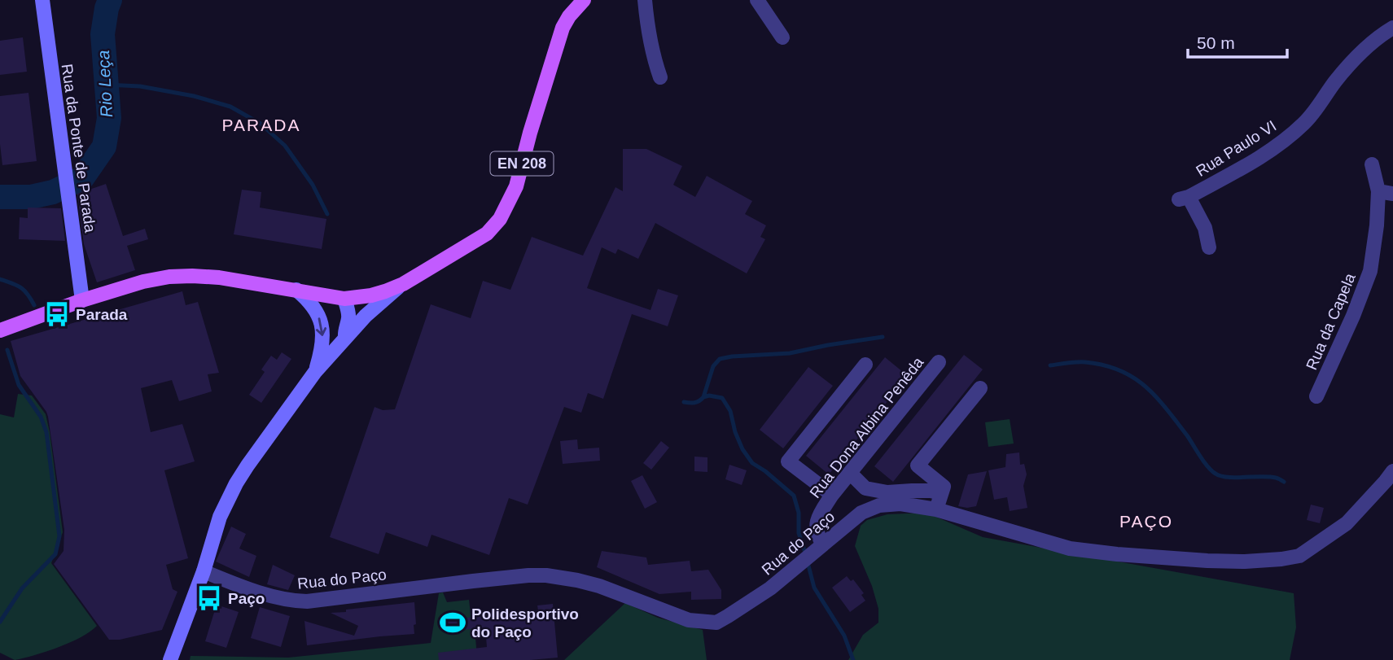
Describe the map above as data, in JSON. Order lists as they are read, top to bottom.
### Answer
{
  "streets": {
    "main road": ["EN 208"],
    "street": [
      "Rua da Ponte de Parada",
      "Rua Paulo VI",
      "Rua da Capela",
      "Rua Dona Albina Penêda",
      "Rua do Paço"
    ]
  },
  "crossings": [
    ["Rua da Ponte de Parada", "EN 208"],
    ["Rua Dona Albina Penêda", "Rua do Paço"]
  ],
  "districts": ["PARADA", "PAÇO"],
  "water": ["Rio Leça"],
  "places": {
    "bus stop": ["Parada", "Paço"],
    "sports": ["Polidesportivo do Paço"]
  },
  "scale_bar": "50 m"
}
